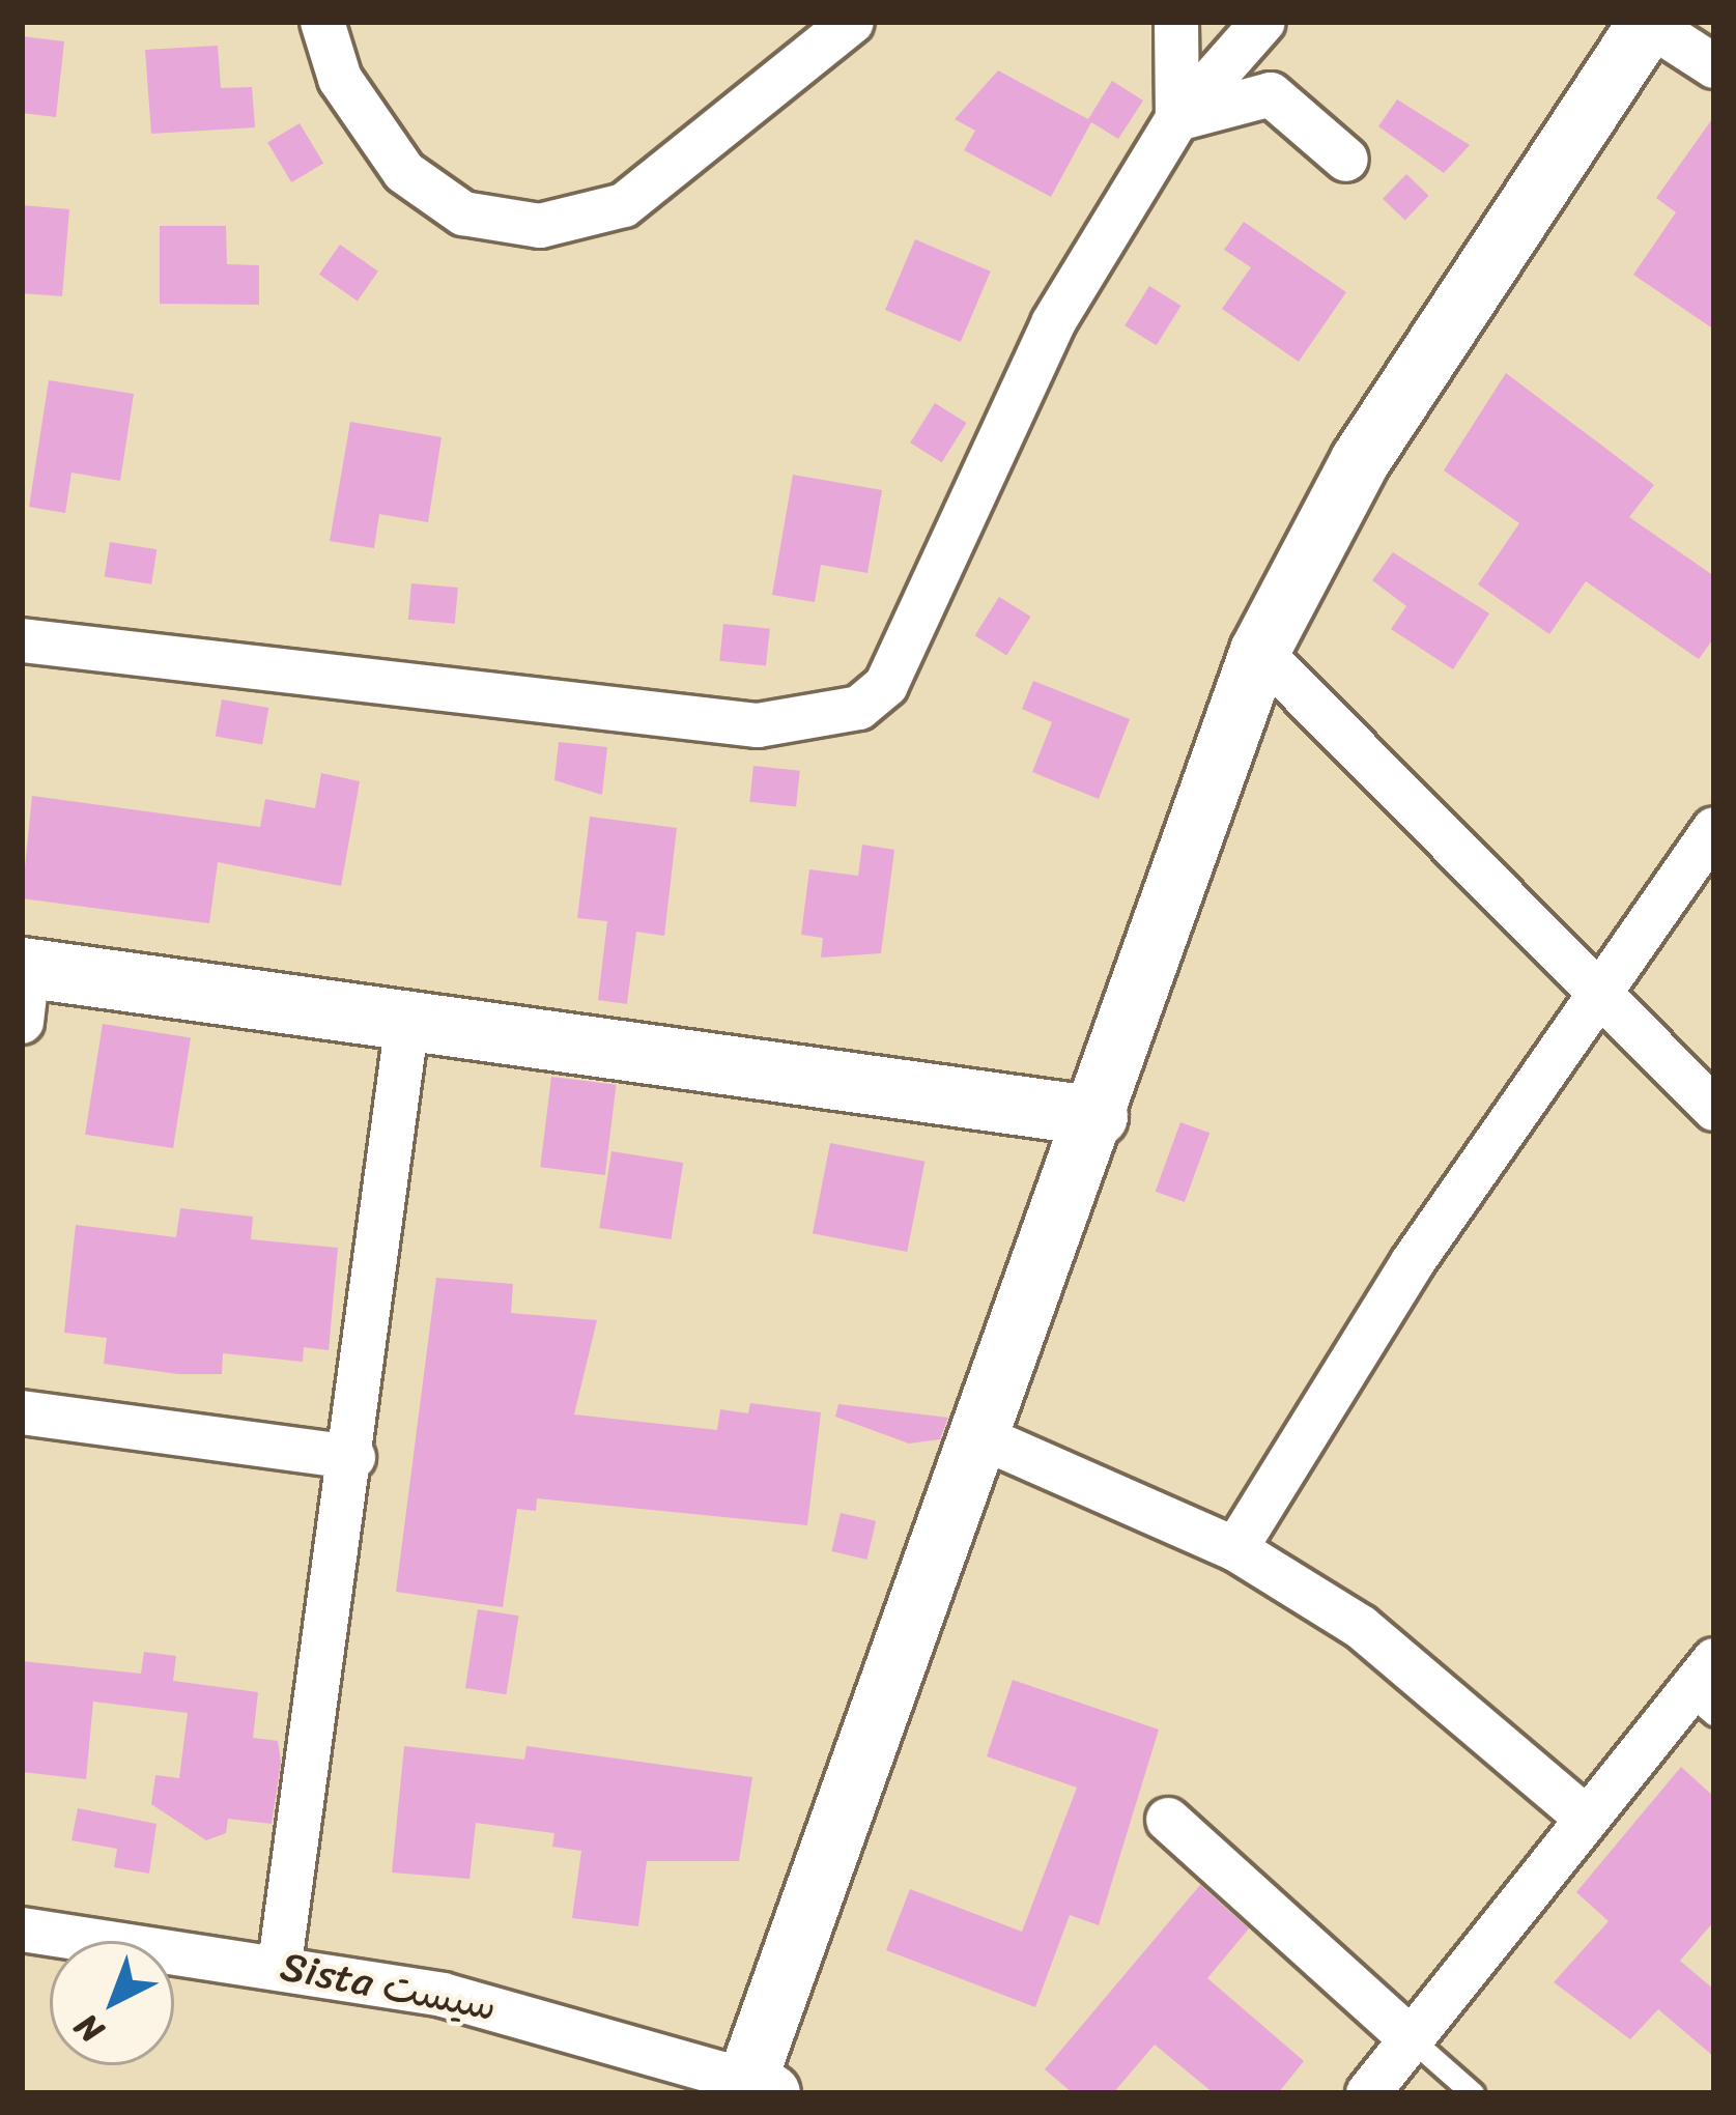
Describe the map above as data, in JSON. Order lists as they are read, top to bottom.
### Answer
{
  "streets": {
    "street": ["Sista سيست"]
  },
  "north": "bottom left"
}
